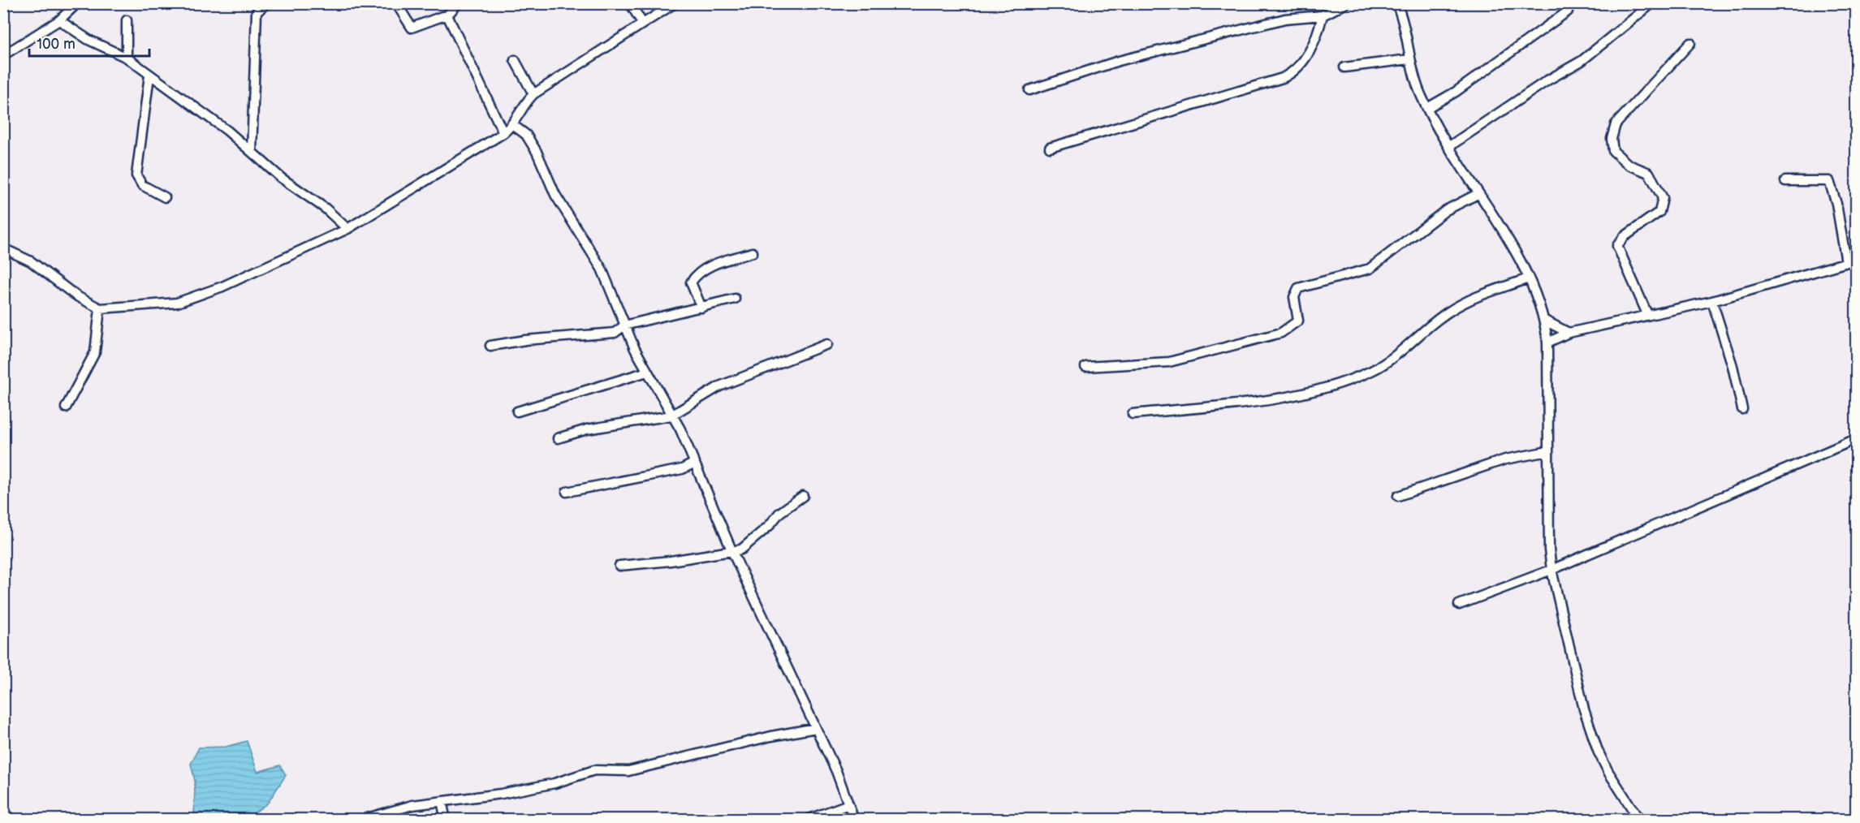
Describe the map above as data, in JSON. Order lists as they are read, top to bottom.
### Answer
{
  "scale_bar": "100 m"
}
